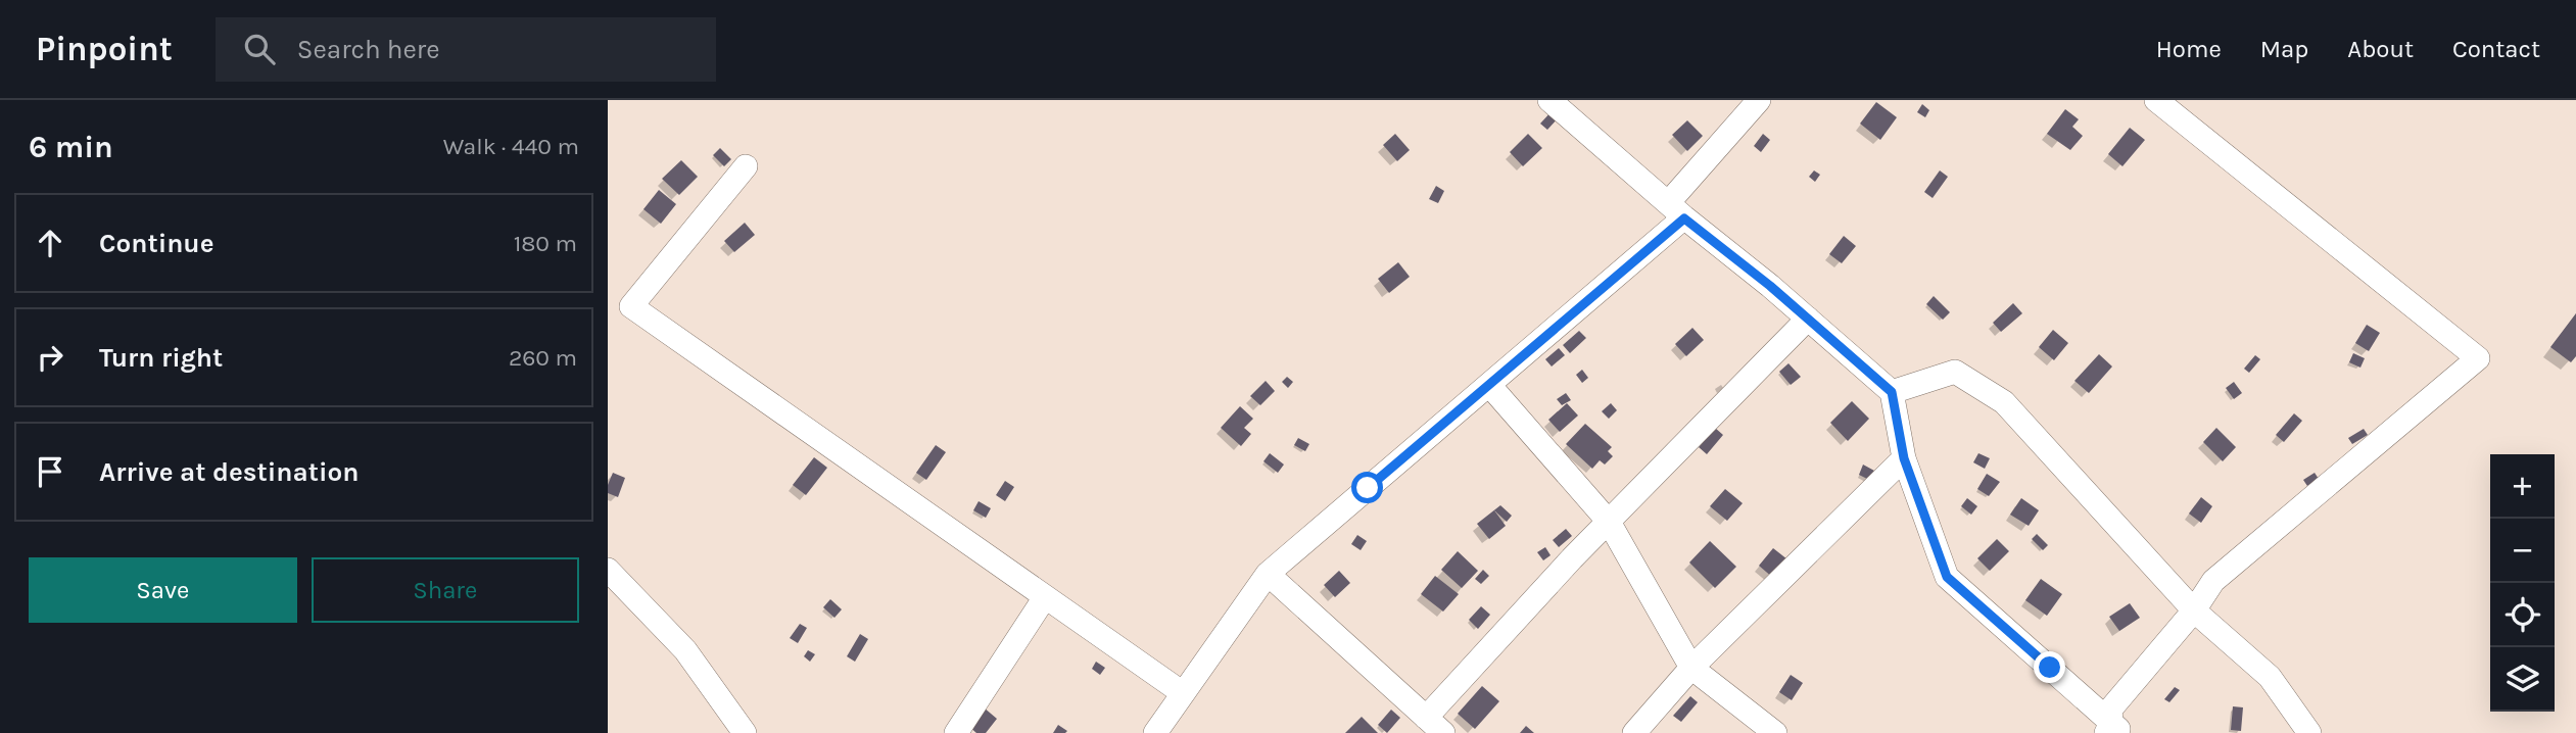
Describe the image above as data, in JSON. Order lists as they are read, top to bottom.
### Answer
{
  "page": {
    "header": "Pinpoint",
    "search": "Search here",
    "nav": [
      "Home",
      "Map",
      "About",
      "Contact"
    ],
    "heading": ["6 min", "Walk · 440 m"],
    "list": [
      ["Continue", "180 m"],
      ["Turn right", "260 m"],
      "Arrive at destination"
    ],
    "map_buttons": ["+", "−"],
    "buttons": ["Save", "Share"]
  }
}
